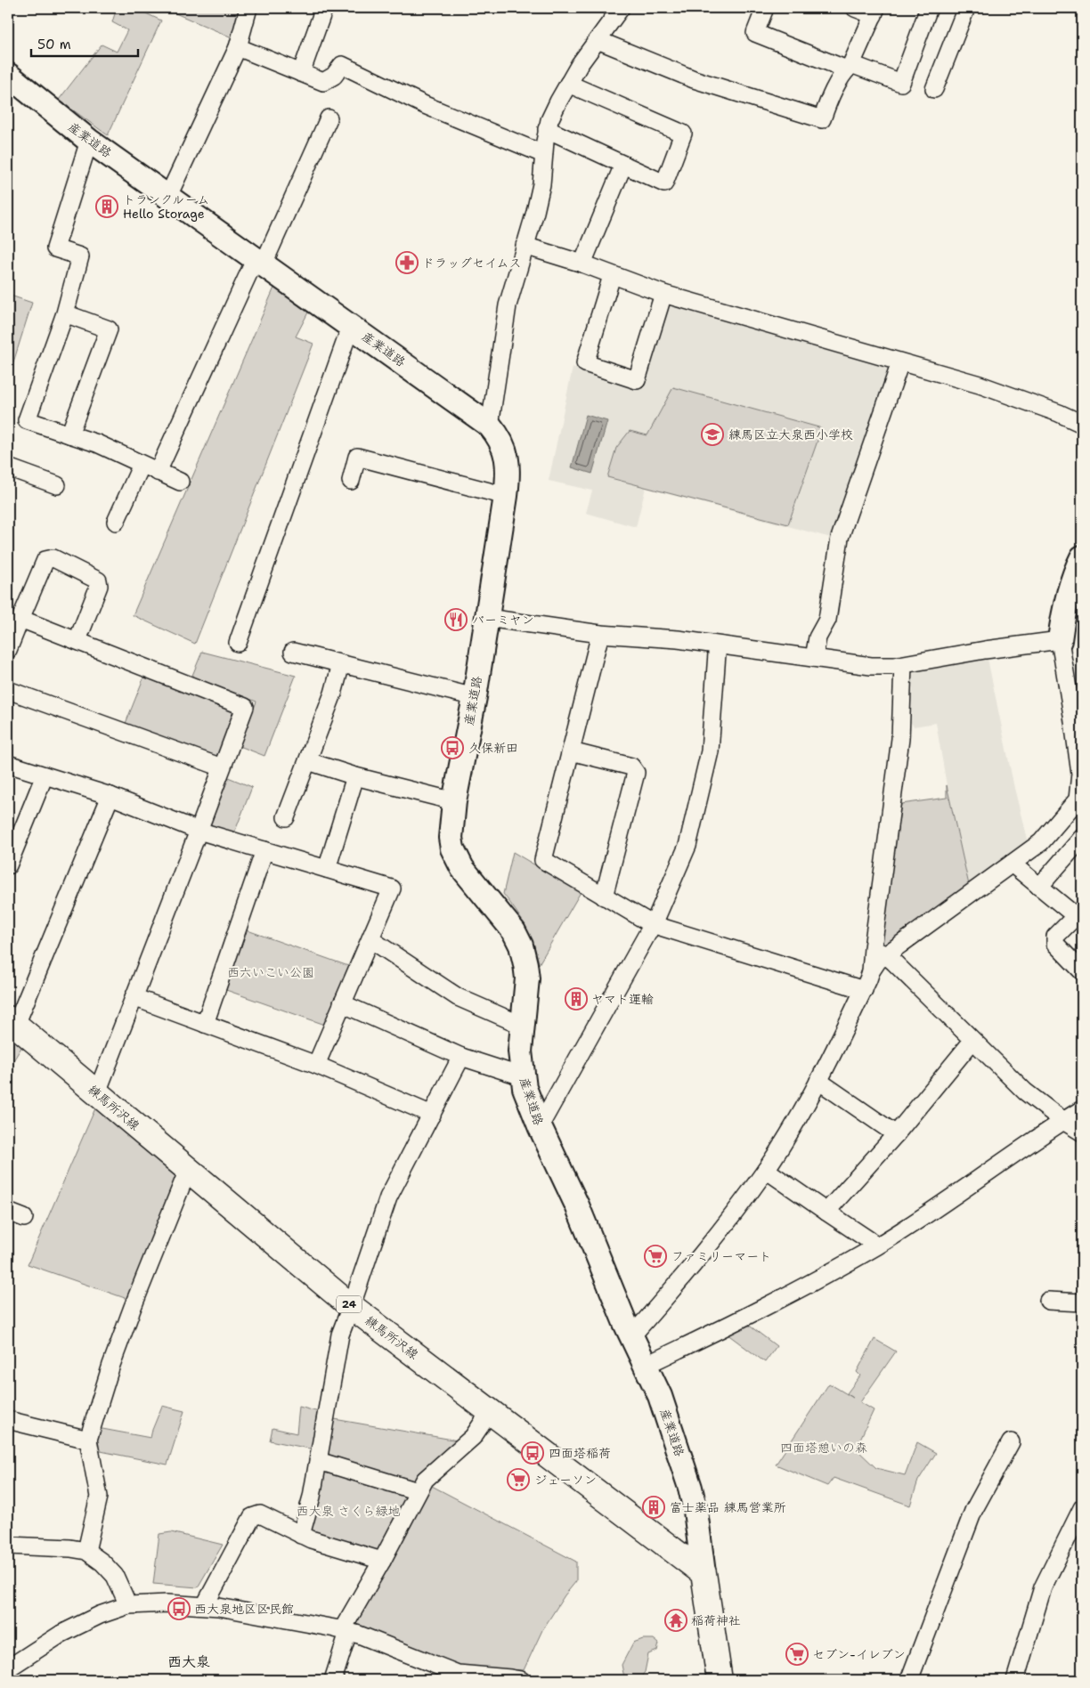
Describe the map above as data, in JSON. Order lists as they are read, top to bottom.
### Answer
{
  "streets": {
    "main road": ["練馬所沢線", "24"],
    "street": ["産業道路"]
  },
  "crossings": [
    ["産業道路", "練馬所沢線"]
  ],
  "districts": ["西大泉"],
  "parks": ["西六いこい公園", "四面塔憩いの森", "西大泉 さくら緑地"],
  "places": {
    "building": ["トランクルーム Hello Storage", "ヤマト運輸", "富士薬品 練馬営業所"],
    "pharmacy": ["ドラッグセイムス"],
    "school or university": ["練馬区立大泉西小学校"],
    "restaurant": ["バーミヤン"],
    "bus stop": ["久保新田", "四面塔稲荷", "西大泉地区区民館"],
    "supermarket": ["ファミリーマート", "ジェーソン", "セブン-イレブン"],
    "temple": ["稲荷神社"]
  },
  "scale_bar": "50 m"
}
